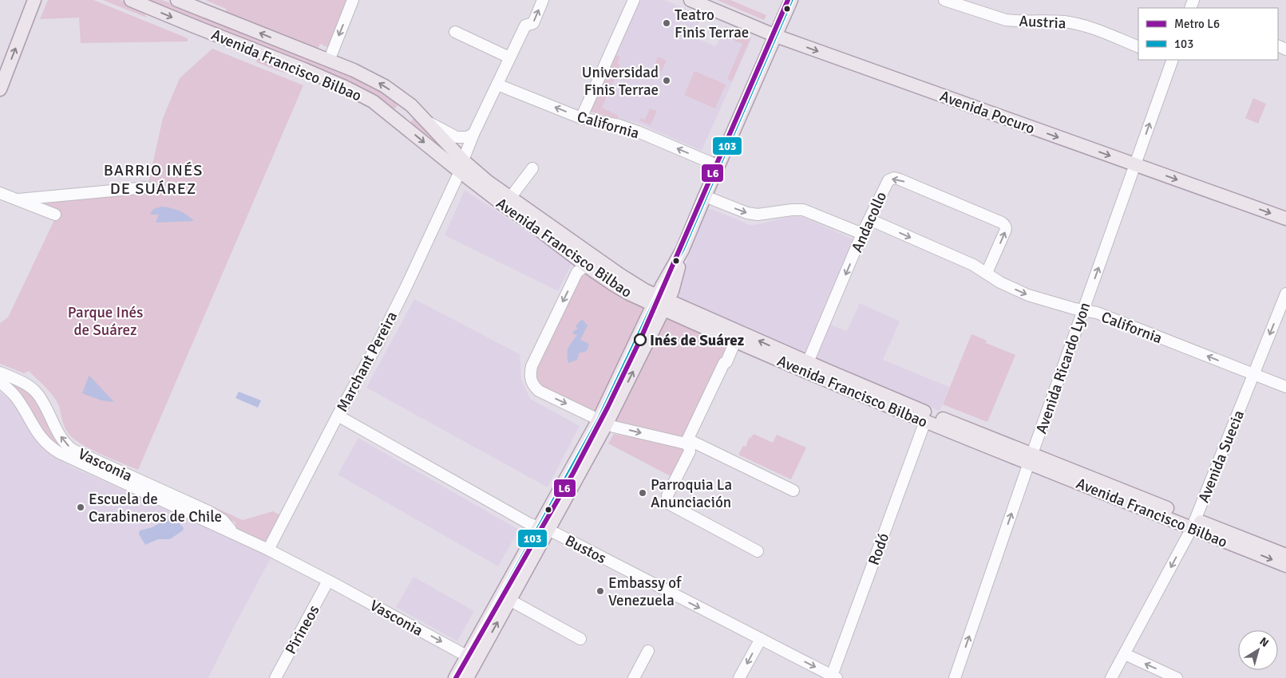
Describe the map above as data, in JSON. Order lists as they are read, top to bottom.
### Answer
{
  "streets": {
    "main road": ["Avenida Francisco Bilbao", "Avenida Pocuro"],
    "street": [
      "Austria",
      "California",
      "Andacollo",
      "Marchant Pereira",
      "Avenida Ricardo Lyon",
      "Avenida Suecia",
      "Vasconia",
      "Bustos",
      "Rodó",
      "Pirineos"
    ]
  },
  "crossings": [
    ["Avenida Francisco Bilbao", "Andacollo"],
    ["Avenida Francisco Bilbao", "Marchant Pereira"],
    ["Avenida Francisco Bilbao", "Avenida Ricardo Lyon"],
    ["Avenida Francisco Bilbao", "Avenida Suecia"],
    ["Avenida Francisco Bilbao", "Rodó"],
    ["Avenida Pocuro", "Avenida Ricardo Lyon"],
    ["California", "Andacollo"],
    ["California", "Marchant Pereira"],
    ["California", "Avenida Ricardo Lyon"],
    ["California", "Avenida Suecia"],
    ["Marchant Pereira", "Vasconia"],
    ["Marchant Pereira", "Bustos"],
    ["Vasconia", "Pirineos"],
    ["Bustos", "Rodó"]
  ],
  "one_way": [
    "Avenida Pocuro",
    "Avenida Ricardo Lyon",
    "Avenida Suecia",
    "Bustos"
  ],
  "districts": ["BARRIO INÉS DE SUÁREZ"],
  "parks": ["Parque Inés de Suárez"],
  "places": [
    "Teatro Finis Terrae",
    "Universidad Finis Terrae",
    "Inés de Suárez",
    "Parroquia La Anunciación",
    "Escuela de Carabineros de Chile",
    "Embassy of Venezuela"
  ],
  "lines": ["metro line L6", "transit line 103"],
  "legend": ["Metro L6", "103"],
  "north": "top right"
}
